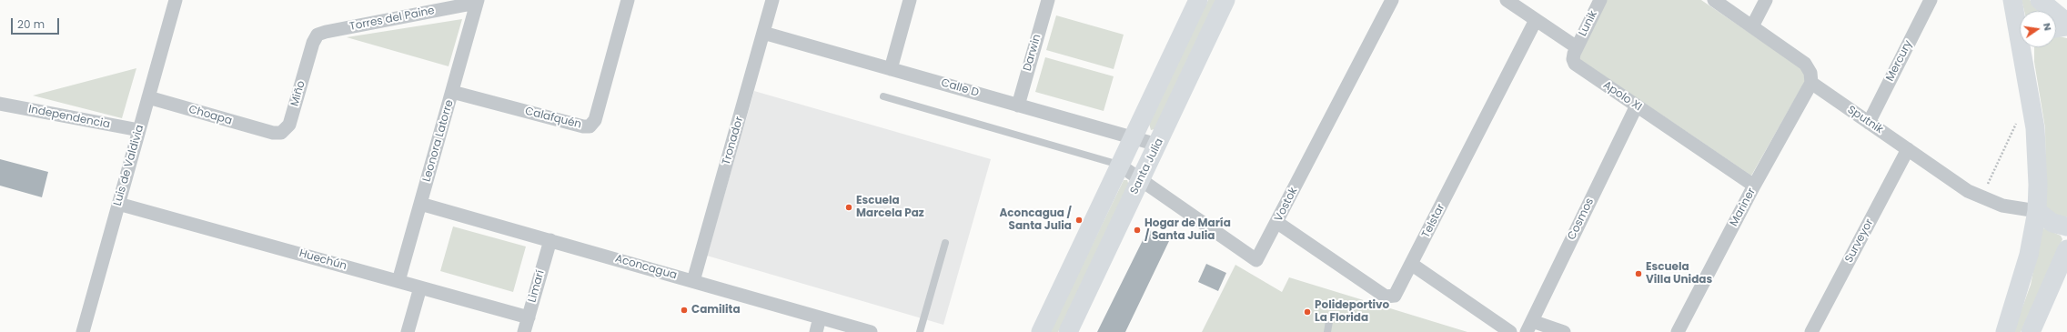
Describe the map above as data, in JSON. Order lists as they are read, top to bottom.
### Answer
{
  "streets": {
    "main road": ["Santa Julia"],
    "street": [
      "Torres del Paine",
      "Lunik",
      "Darwin",
      "Mercury",
      "Calle D",
      "Miño",
      "Apolo XI",
      "Choapa",
      "Independencia",
      "Calafquén",
      "Sputnik",
      "Leonora Latorre",
      "Tronador",
      "Luis de Valdivia",
      "Vostok",
      "Mariner",
      "Cosmos",
      "Telstar",
      "Surveyor",
      "Huechún",
      "Aconcagua",
      "Limarí"
    ]
  },
  "crossings": [
    ["Torres del Paine", "Miño"],
    ["Torres del Paine", "Leonora Latorre"],
    ["Lunik", "Apolo XI"],
    ["Darwin", "Calle D"],
    ["Mercury", "Sputnik"],
    ["Calle D", "Tronador"],
    ["Calle D", "Santa Julia"],
    ["Miño", "Choapa"],
    ["Apolo XI", "Mariner"],
    ["Apolo XI", "Cosmos"],
    ["Choapa", "Luis de Valdivia"],
    ["Independencia", "Luis de Valdivia"],
    ["Calafquén", "Leonora Latorre"],
    ["Sputnik", "Mariner"],
    ["Sputnik", "Surveyor"],
    ["Leonora Latorre", "Huechún"],
    ["Leonora Latorre", "Aconcagua"],
    ["Tronador", "Aconcagua"],
    ["Luis de Valdivia", "Huechún"],
    ["Santa Julia", "Vostok"],
    ["Vostok", "Telstar"],
    ["Huechún", "Limarí"],
    ["Aconcagua", "Limarí"]
  ],
  "places": [
    "Escuela Marcela Paz",
    "Aconcagua / Santa Julia",
    "Hogar de María / Santa Julia",
    "Escuela Villa Unidas",
    "Camilita",
    "Polideportivo La Florida"
  ],
  "scale_bar": "20 m",
  "north": "right"
}
